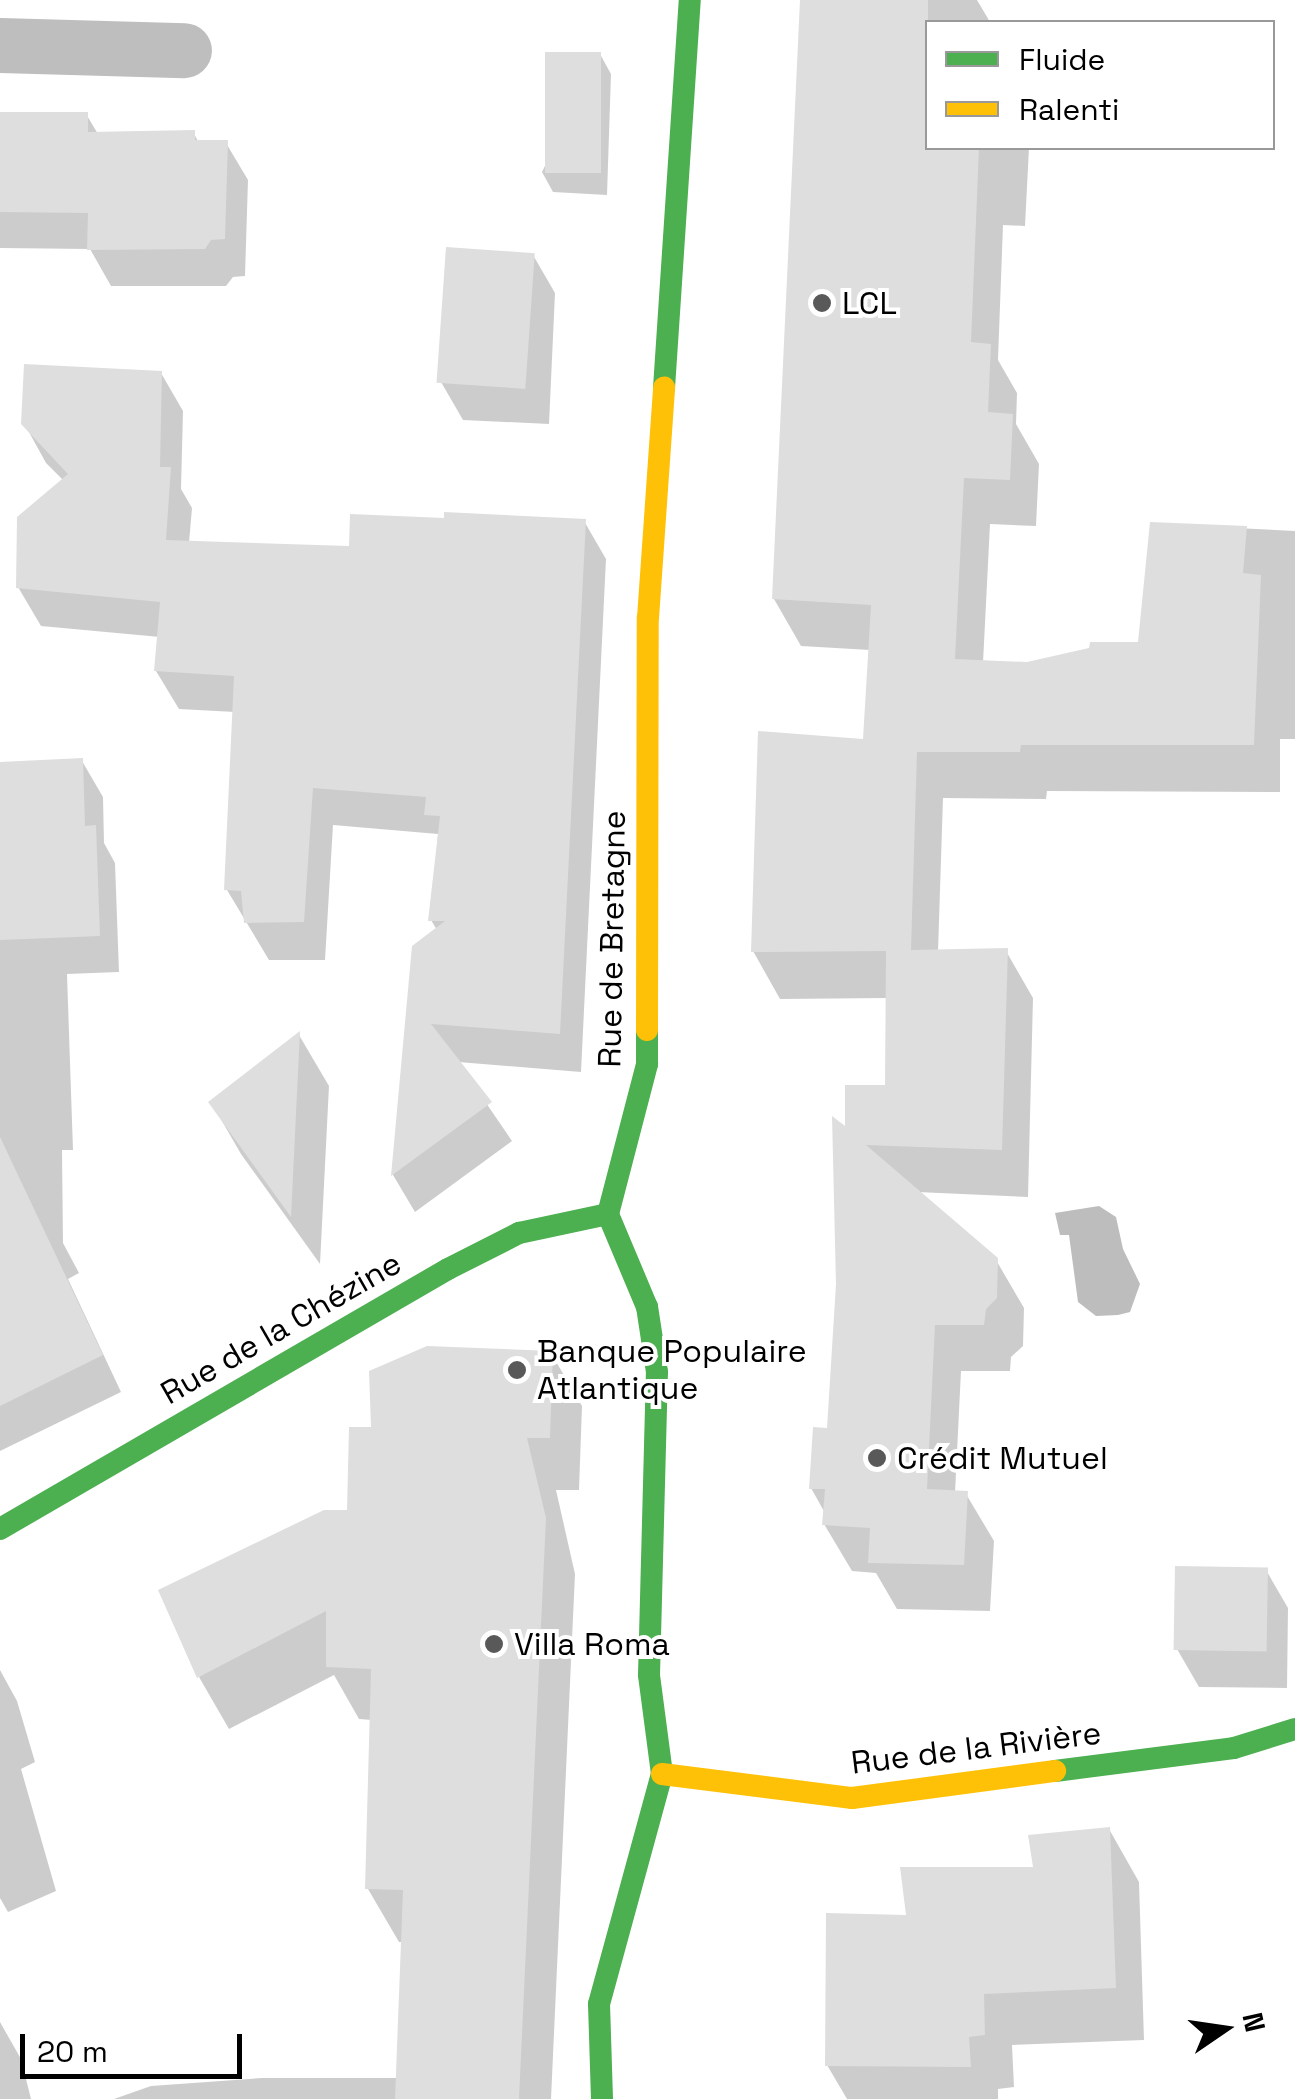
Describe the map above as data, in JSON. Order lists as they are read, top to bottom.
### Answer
{
  "streets": {
    "main road": ["Rue de Bretagne", "Rue de la Chézine", "Rue de la Rivière"]
  },
  "crossings": [
    ["Rue de Bretagne", "Rue de la Chézine"]
  ],
  "places": [
    "LCL",
    "Banque Populaire Atlantique",
    "Crédit Mutuel",
    "Villa Roma"
  ],
  "legend": ["Fluide", "Ralenti"],
  "scale_bar": "20 m",
  "north": "right"
}
